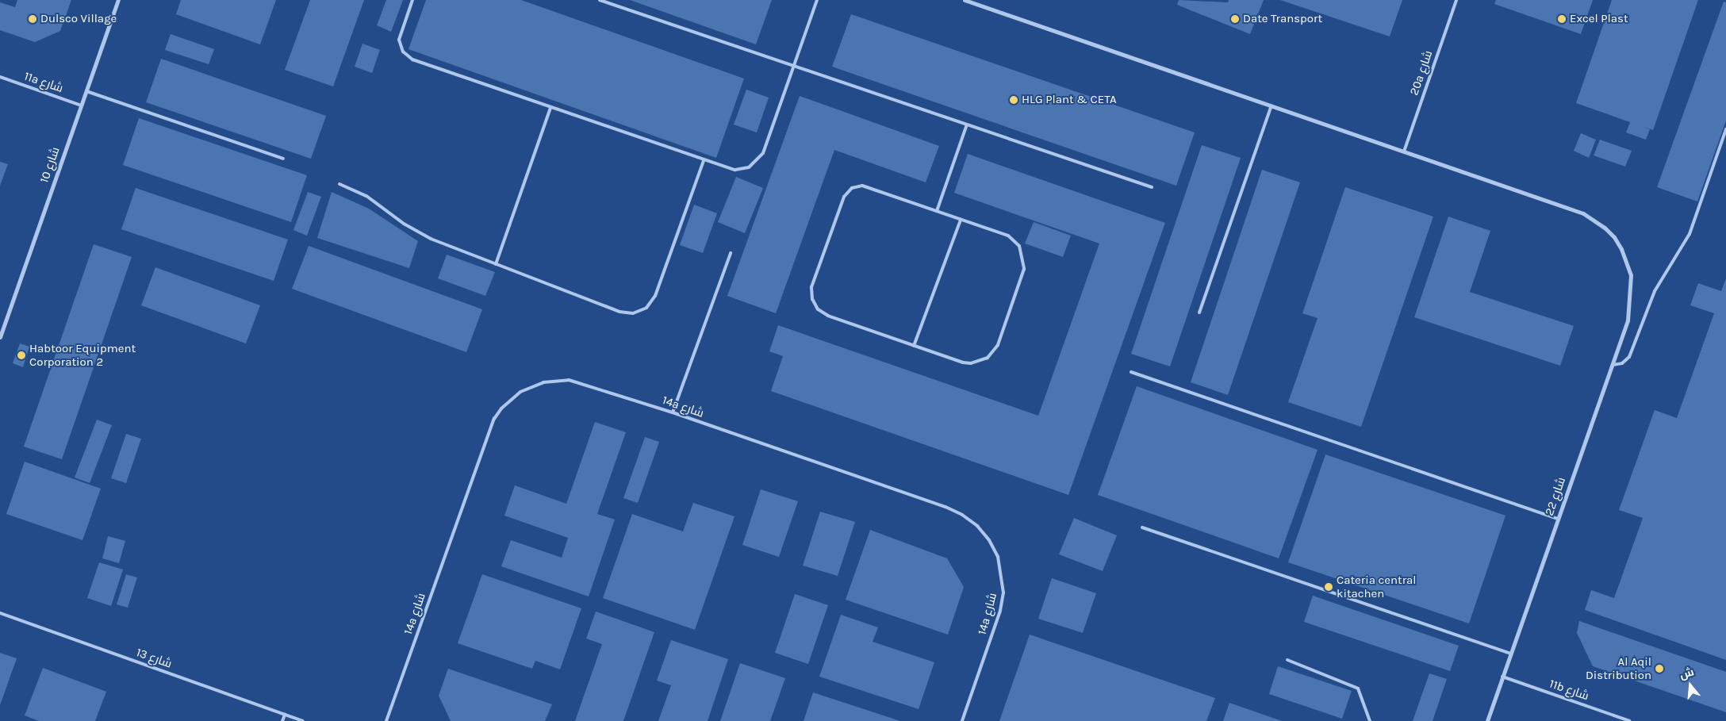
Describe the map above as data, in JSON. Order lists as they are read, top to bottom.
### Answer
{
  "streets": {
    "street": ["شارع 10", "شارع 22"],
    "lane": [
      "20a شارع",
      "11a شارع",
      "14a شارع",
      "شارع 13",
      "11b شارع"
    ]
  },
  "crossings": [
    ["20a شارع", "شارع 22"],
    ["11a شارع", "شارع 10"],
    ["شارع 22", "11b شارع"]
  ],
  "places": [
    "Dulsco Village",
    "Date Transport",
    "Excel Plast",
    "HLG Plant & CETA",
    "Habtoor Equipment Corporation 2",
    "Cateria central kitachen",
    "Al Aqil Distribution"
  ],
  "north": "top"
}
